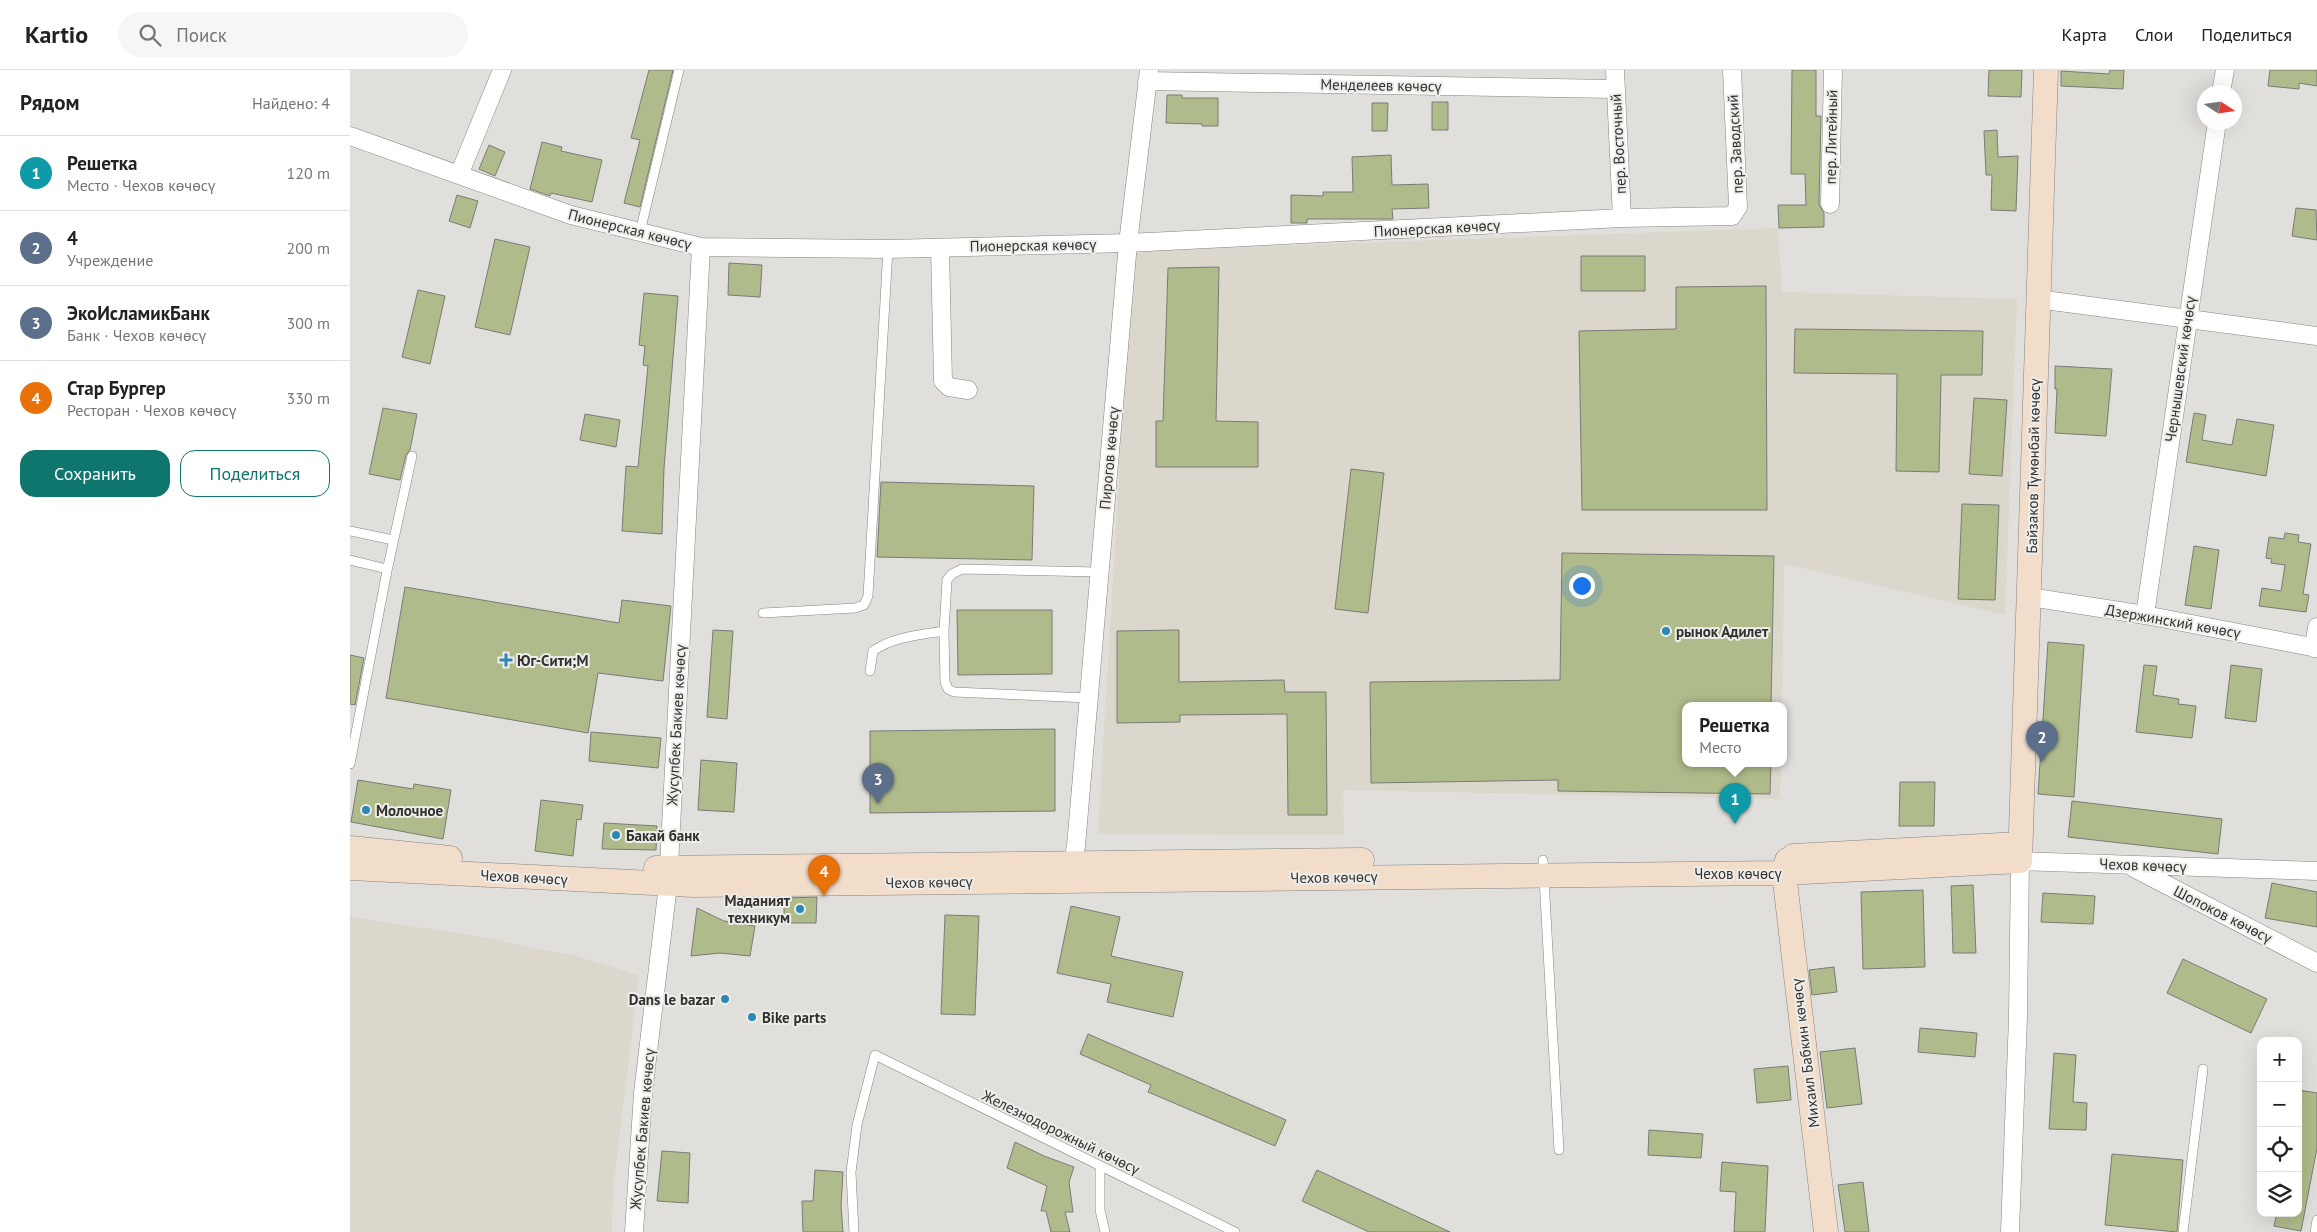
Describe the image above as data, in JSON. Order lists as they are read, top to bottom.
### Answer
{
  "streets": {
    "street": [
      "Менделеев көчөсү",
      "пер. Литейный",
      "пер. Восточный",
      "пер. Заводский",
      "Пионерская көчөсү",
      "Чернышевский көчөсү",
      "Пирогов көчөсү",
      "Байзаков Түмөнбай көчөсү",
      "Дзержинский көчөсү",
      "Жусупбек Бакиев көчөсү",
      "Чехов көчөсү",
      "Шопоков көчөсү",
      "Михаил Бабкин көчөсү"
    ],
    "lane": ["Железнодорожный көчөсү"]
  },
  "crossings": [
    ["Менделеев көчөсү", "пер. Восточный"],
    ["Менделеев көчөсү", "Пирогов көчөсү"],
    ["пер. Восточный", "Пионерская көчөсү"],
    ["пер. Заводский", "Пионерская көчөсү"],
    ["Пионерская көчөсү", "Пирогов көчөсү"],
    ["Пионерская көчөсү", "Жусупбек Бакиев көчөсү"],
    ["Чернышевский көчөсү", "Дзержинский көчөсү"],
    ["Пирогов көчөсү", "Чехов көчөсү"],
    ["Байзаков Түмөнбай көчөсү", "Дзержинский көчөсү"],
    ["Байзаков Түмөнбай көчөсү", "Чехов көчөсү"],
    ["Жусупбек Бакиев көчөсү", "Чехов көчөсү"],
    ["Чехов көчөсү", "Шопоков көчөсү"],
    ["Чехов көчөсү", "Михаил Бабкин көчөсү"]
  ],
  "places": {
    "other": [
      "рынок Адилет",
      "Молочное",
      "Бакай банк",
      "Маданият техникум",
      "Dans le bazar",
      "Bike parts"
    ],
    "health": ["Юг-Сити;M"]
  },
  "north": "right",
  "page": {
    "header": "Kartio",
    "search": "Поиск",
    "nav": ["Карта", "Слои", "Поделиться"],
    "heading": ["Рядом", "Найдено: 4"],
    "list": [
      {
        "mark": "1",
        "name": "Решетка",
        "note": "Место · Чехов көчөсү",
        "value": "120 m"
      },
      {
        "mark": "2",
        "name": "4",
        "note": "Учреждение",
        "value": "200 m"
      },
      {
        "mark": "3",
        "name": "ЭкоИсламикБанк",
        "note": "Банк · Чехов көчөсү",
        "value": "300 m"
      },
      {
        "mark": "4",
        "name": "Стар Бургер",
        "note": "Ресторан · Чехов көчөсү",
        "value": "330 m"
      }
    ],
    "buttons": ["Сохранить", "Поделиться"],
    "popup": ["Решетка", "Место"],
    "pins": [
      "2",
      "3",
      "1",
      "4"
    ],
    "map_buttons": ["+", "−"]
  }
}
